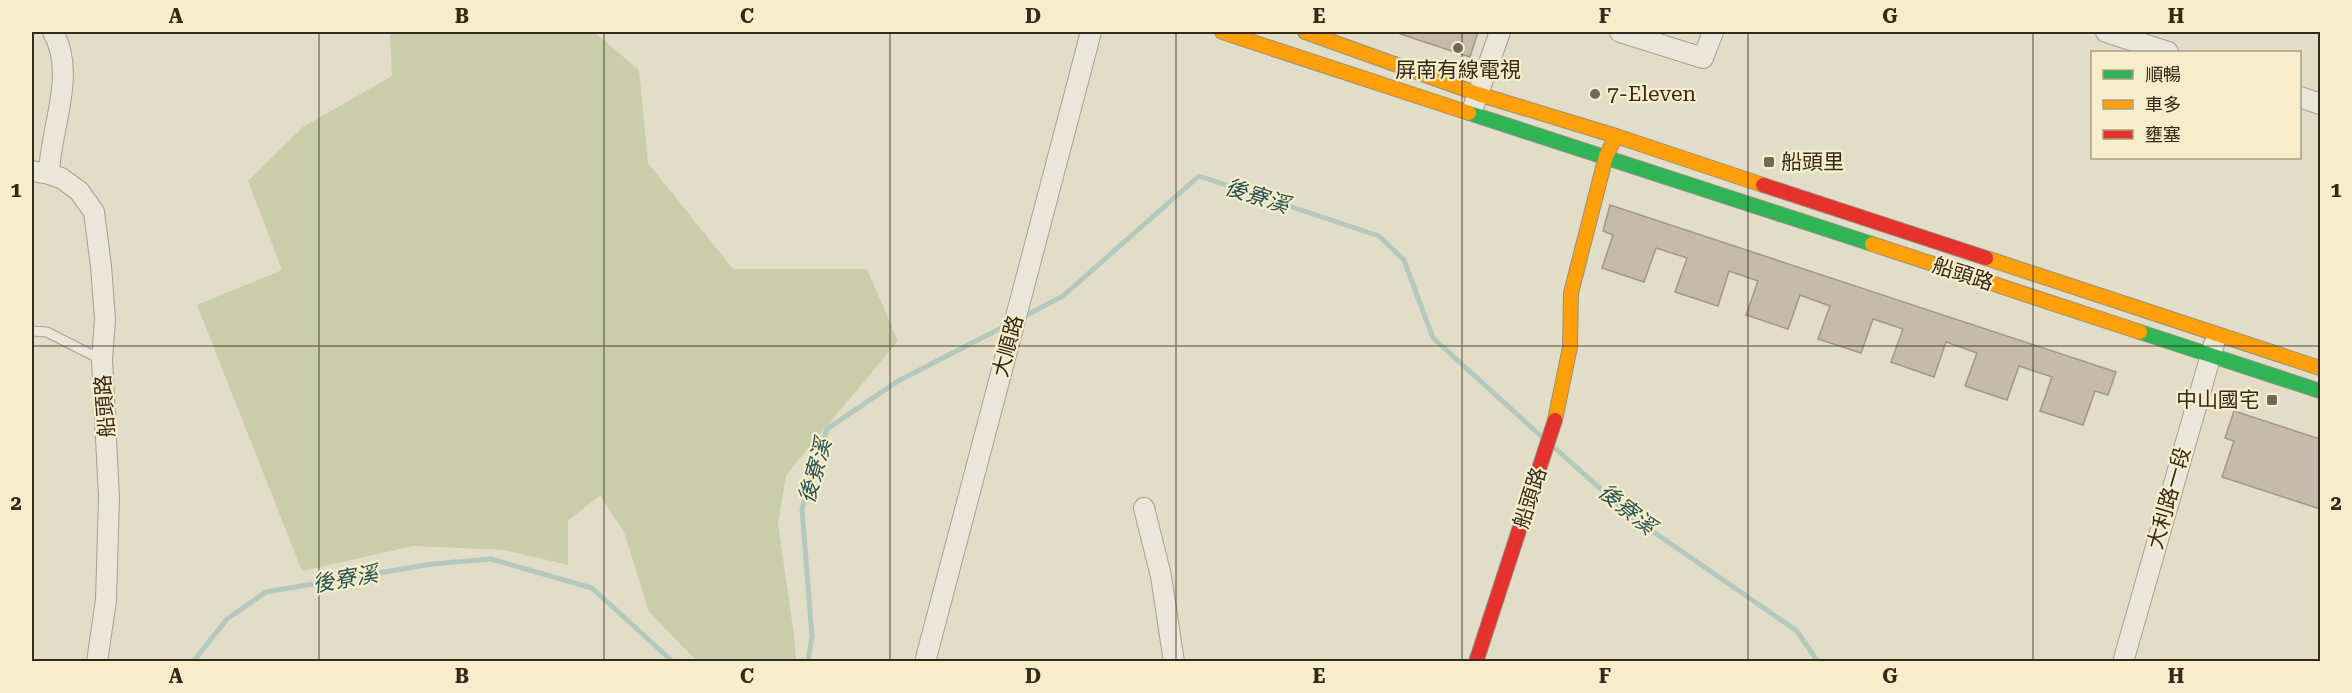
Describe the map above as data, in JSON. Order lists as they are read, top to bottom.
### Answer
{
  "streets": {
    "main road": ["船頭路"],
    "street": ["大順路", "大利路一段"]
  },
  "crossings": [
    ["船頭路", "大利路一段"]
  ],
  "water": ["後寮溪"],
  "places": {
    "other": ["屏南有線電視", "7-Eleven"],
    "transit": ["船頭里", "中山國宅"]
  },
  "legend": ["順暢", "車多", "壅塞"],
  "grid": {
    "columns": [
      "A",
      "B",
      "C",
      "D",
      "E",
      "F",
      "G",
      "H"
    ],
    "rows": ["1", "2"]
  }
}
